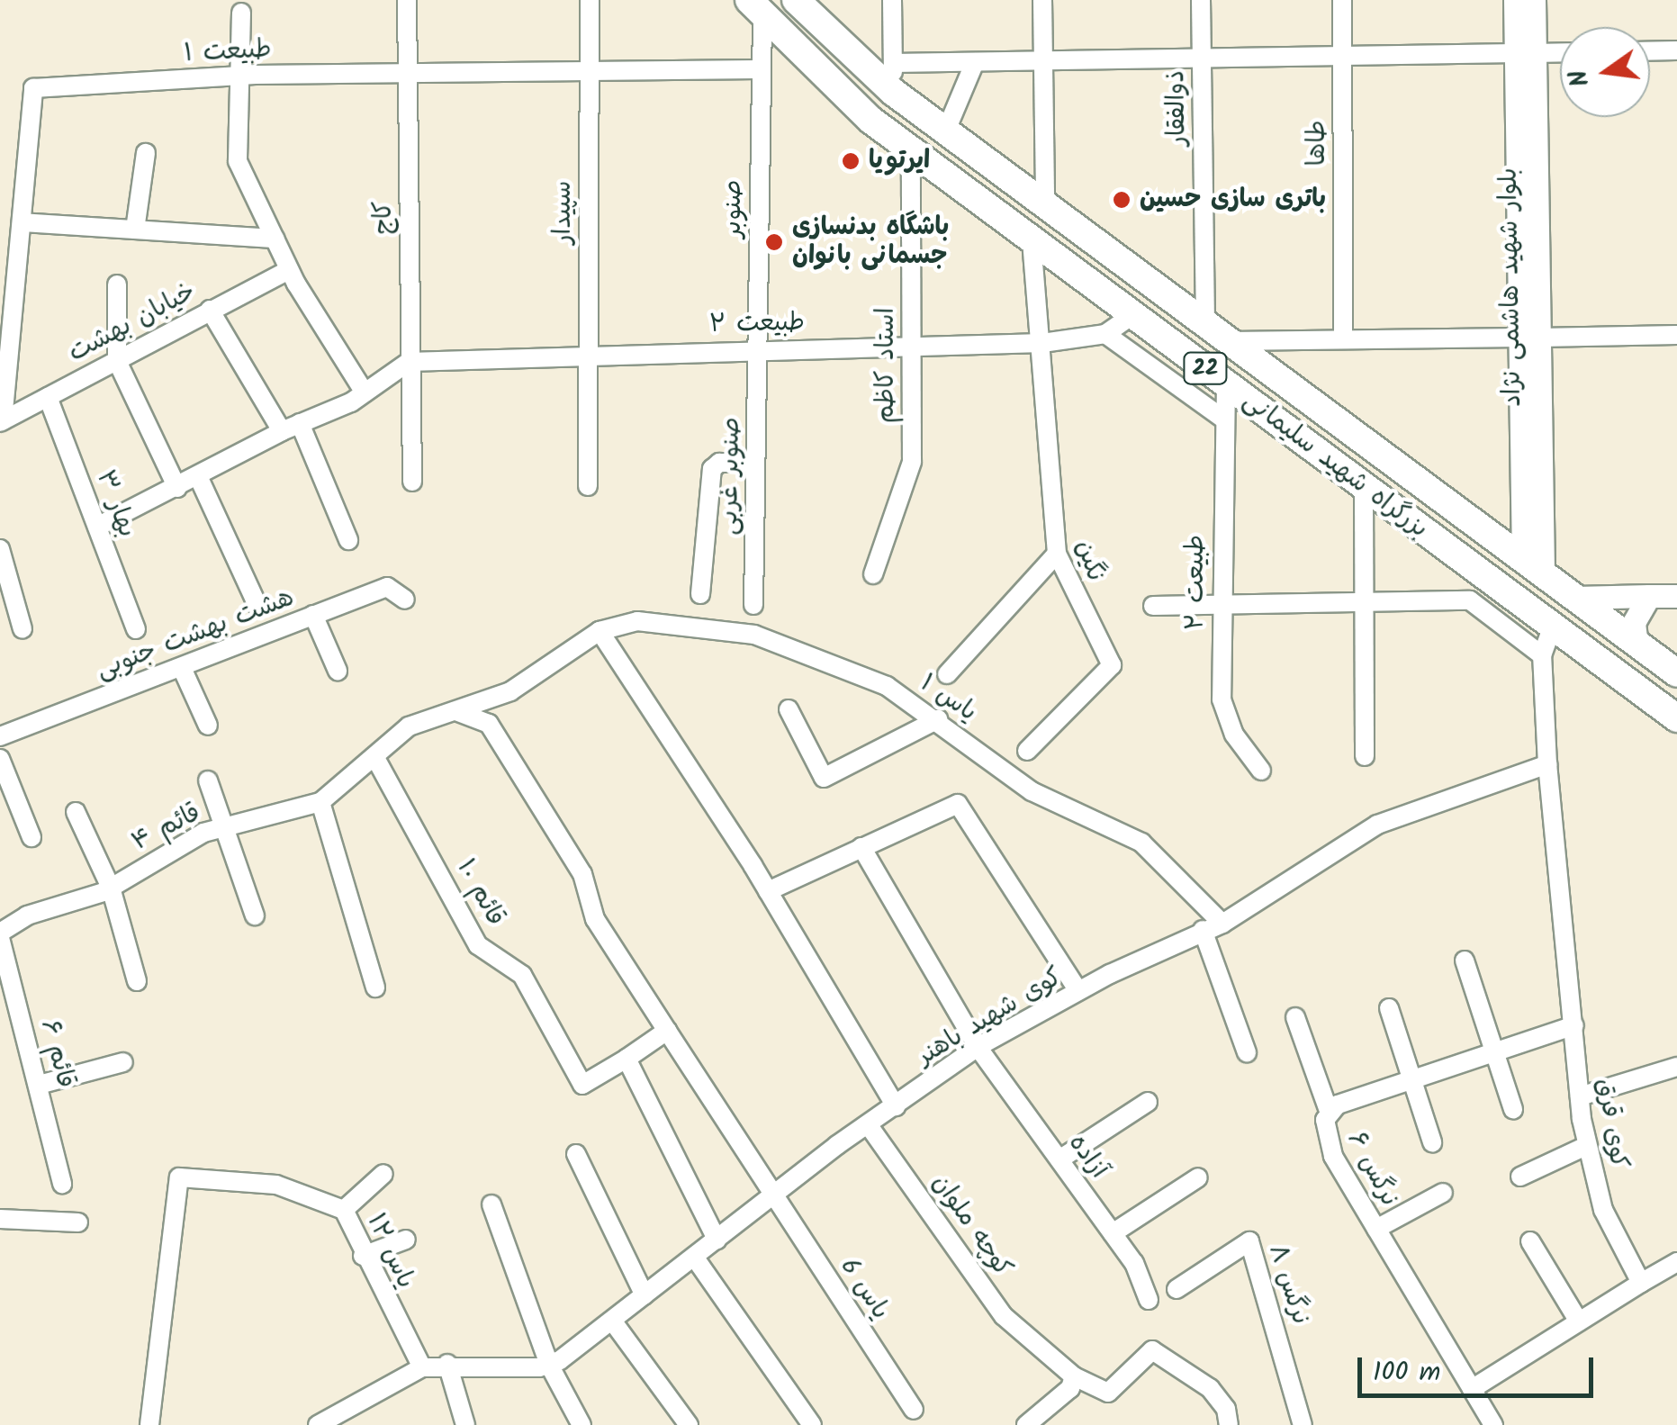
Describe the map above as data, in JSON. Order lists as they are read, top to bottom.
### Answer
{
  "streets": {
    "highway": ["22", "بزرگراه شهید سلیمانی"],
    "main road": ["بلوار شهید هاشمی نژاد"],
    "street": [
      "طبیعت ۱",
      "ذوالفقار",
      "طاها",
      "صنوبر",
      "سپیدار",
      "کاج",
      "خیابان بهشت",
      "طبیعت ۲",
      "استاد کاظم",
      "صنوبر غربی",
      "بهار ۳",
      "نگین",
      "طبیعت ٣",
      "هشت بهشت جنوبی",
      "یاس ۱",
      "قائم ۴",
      "قائم ۱۰",
      "کوی شهید باهنر",
      "قائم ۶",
      "کوی قرق",
      "آزاده",
      "نرگس ۶",
      "کوچه ملوان",
      "یاس ۱۲",
      "نرگس ۸",
      "یاس 6"
    ]
  },
  "crossings": [
    ["طبیعت ۱", "صنوبر"],
    ["طبیعت ۱", "سپیدار"],
    ["طبیعت ۱", "کاج"],
    ["طبیعت ۱", "خیابان بهشت"],
    ["ذوالفقار", "بزرگراه شهید سلیمانی"],
    ["صنوبر", "طبیعت ۲"],
    ["صنوبر", "بزرگراه شهید سلیمانی"],
    ["صنوبر", "صنوبر غربی"],
    ["سپیدار", "طبیعت ۲"],
    ["کاج", "طبیعت ۲"],
    ["بلوار شهید هاشمی نژاد", "بزرگراه شهید سلیمانی"],
    ["خیابان بهشت", "بهار ۳"],
    ["طبیعت ۲", "استاد کاظم"],
    ["طبیعت ۲", "صنوبر غربی"],
    ["طبیعت ۲", "نگین"],
    ["استاد کاظم", "بزرگراه شهید سلیمانی"],
    ["بزرگراه شهید سلیمانی", "نگین"],
    ["بزرگراه شهید سلیمانی", "طبیعت ٣"],
    ["یاس ۱", "قائم ۴"],
    ["یاس ۱", "کوی شهید باهنر"],
    ["قائم ۴", "قائم ۱۰"],
    ["قائم ۴", "قائم ۶"],
    ["قائم ۴", "یاس 6"],
    ["کوی شهید باهنر", "کوی قرق"],
    ["کوی شهید باهنر", "آزاده"],
    ["کوی شهید باهنر", "کوچه ملوان"],
    ["کوی شهید باهنر", "یاس 6"],
    ["کوی قرق", "نرگس ۶"]
  ],
  "places": ["ایرتویا", "باتری سازی حسین", "باشگاه بدنسازی جسمانی بانوان"],
  "scale_bar": "100 m",
  "north": "left"
}
